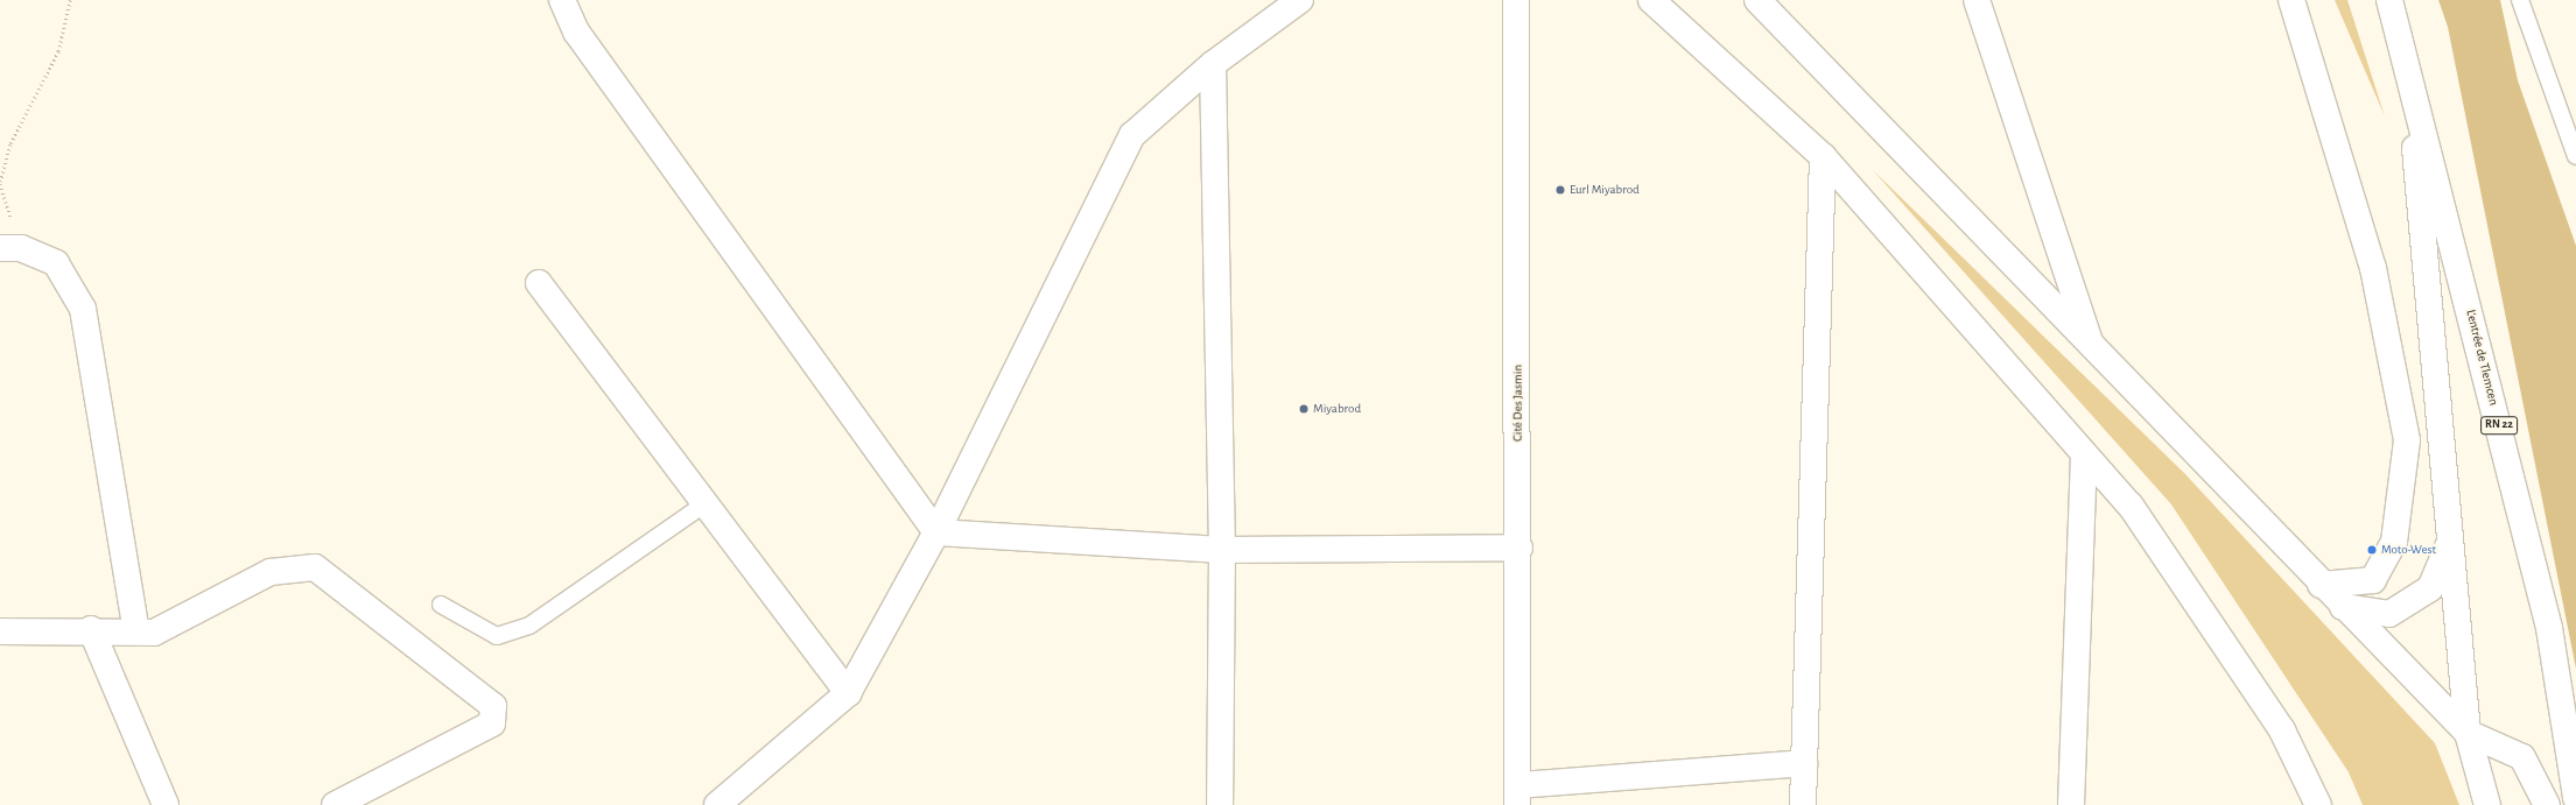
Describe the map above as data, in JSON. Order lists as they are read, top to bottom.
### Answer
{
  "streets": {
    "street": ["L'entrée de Tlemcen", "Cité Des Jasmin", "RN 22"]
  },
  "places": ["Eurl Miyabrod", "Miyabrod", "Moto-West"]
}
